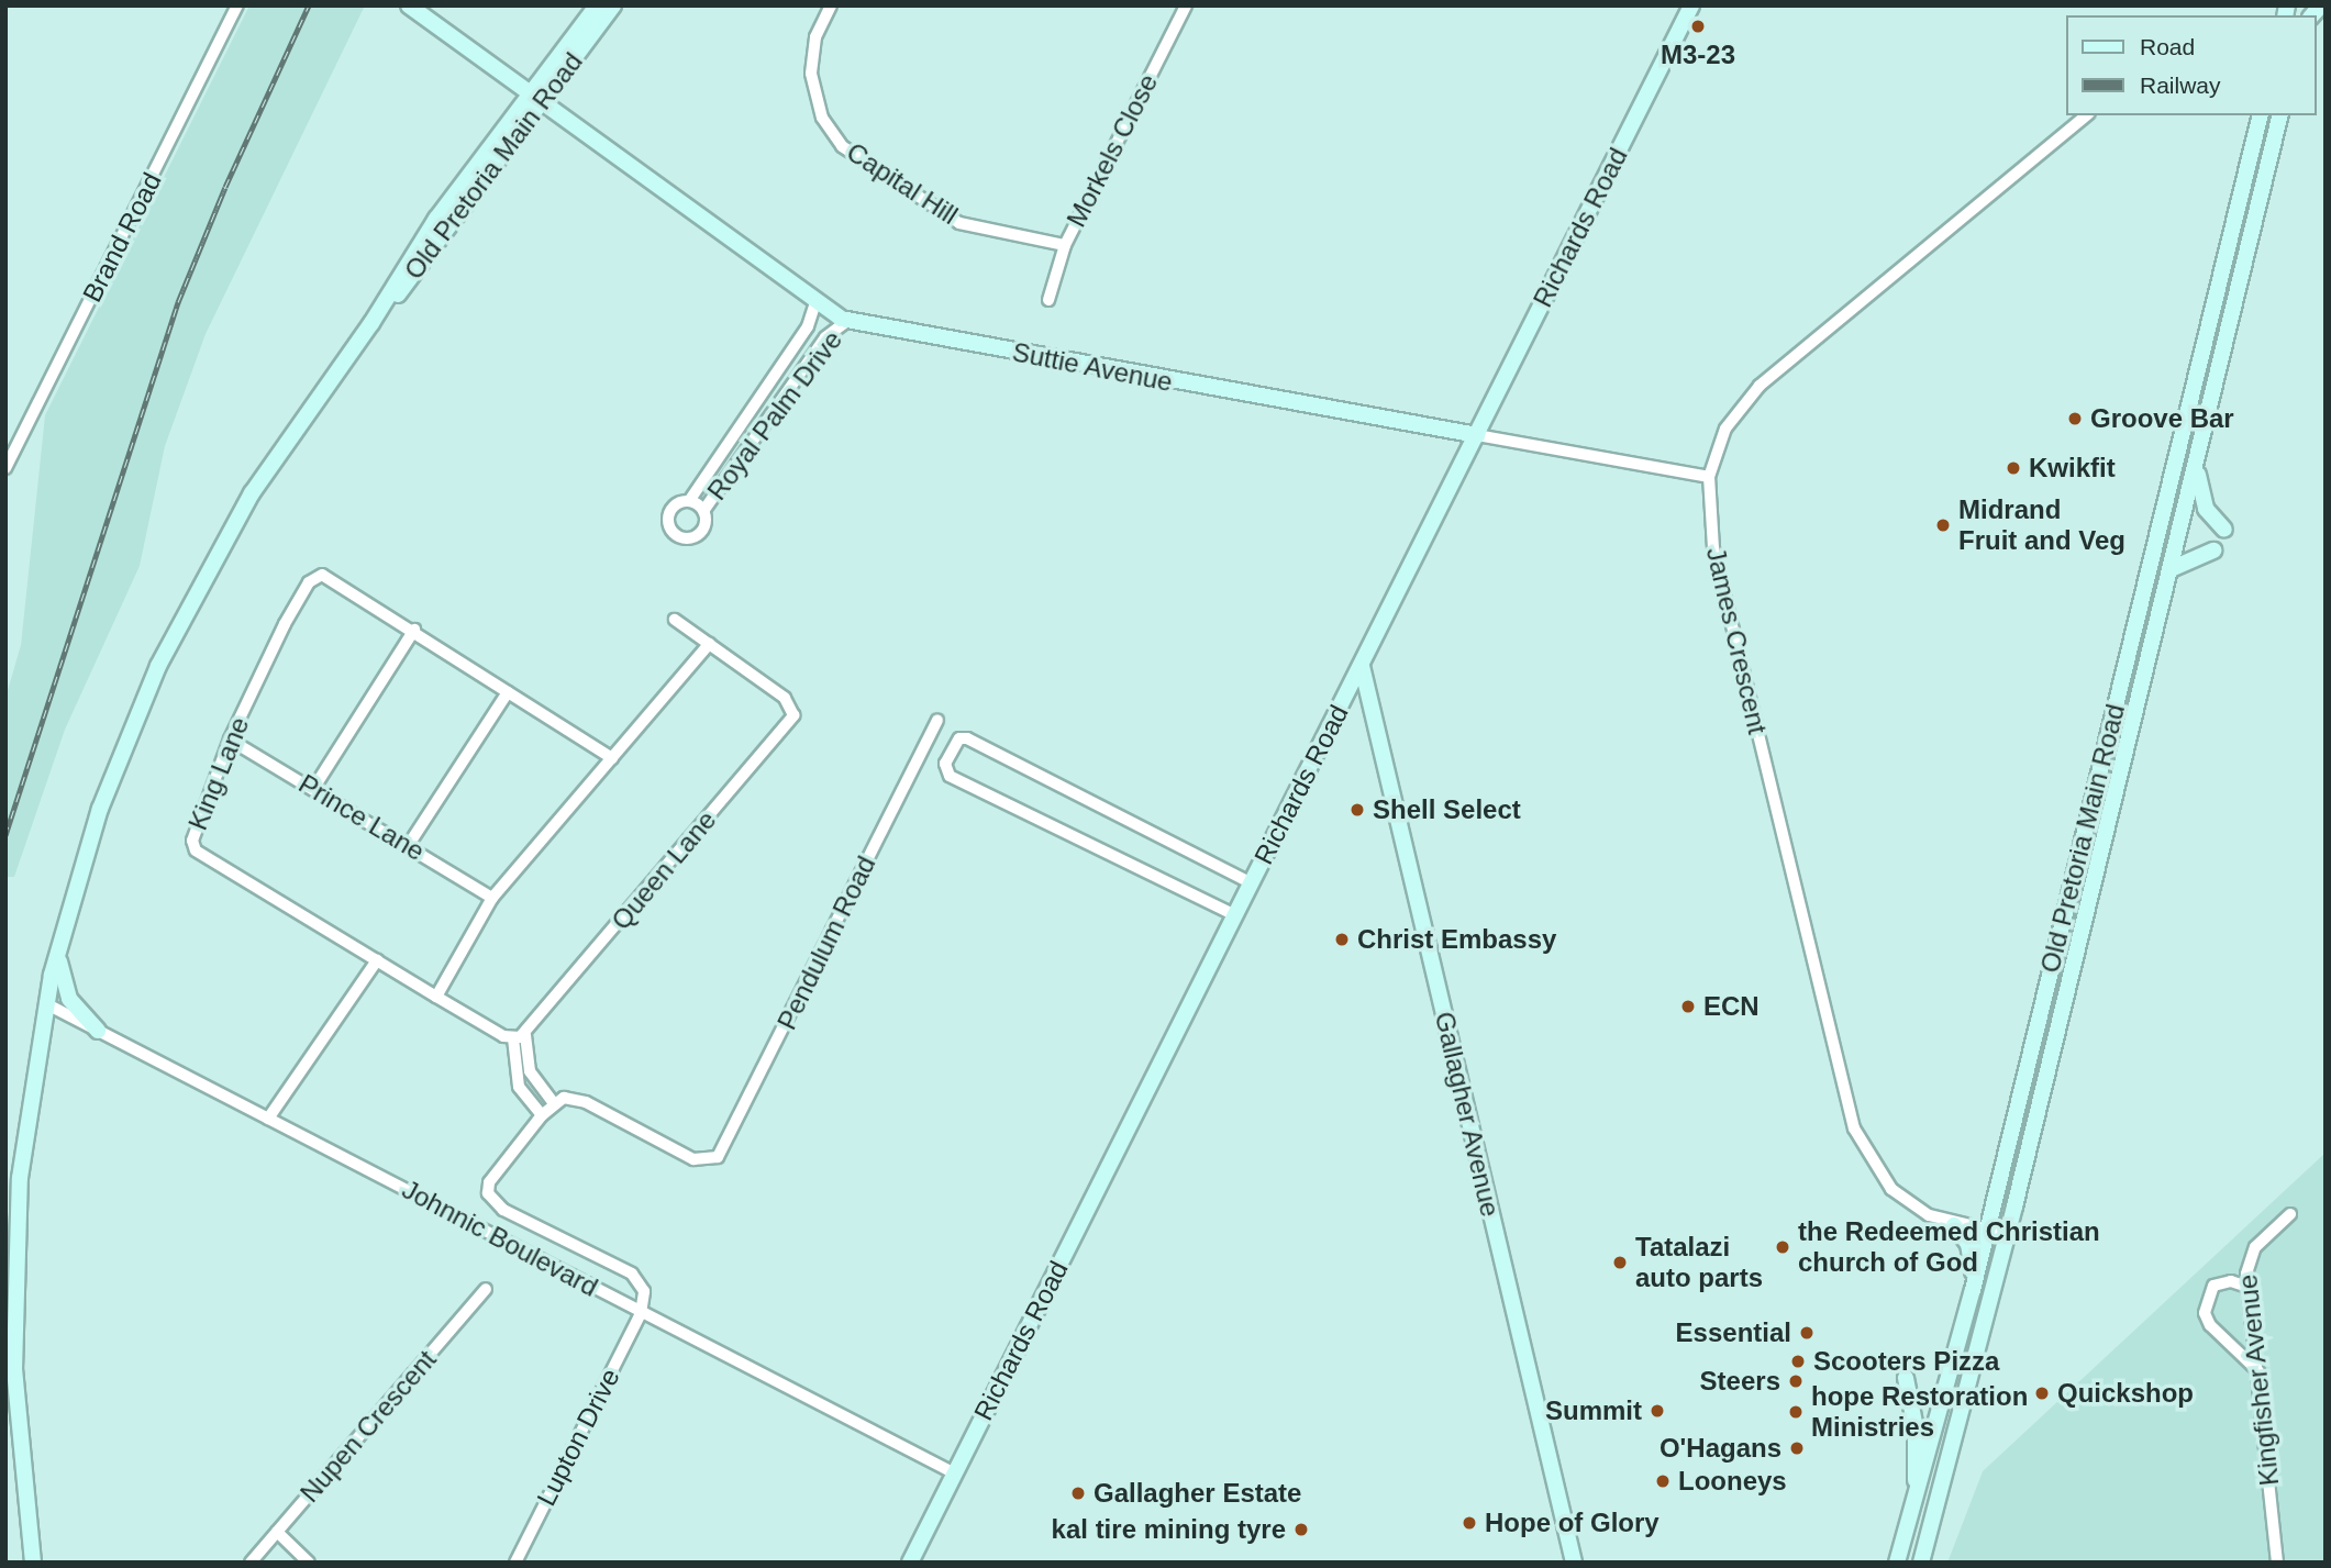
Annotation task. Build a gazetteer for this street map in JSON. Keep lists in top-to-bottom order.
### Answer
{
  "streets": {
    "main road": [
      "Old Pretoria Main Road",
      "Richards Road",
      "Suttie Avenue",
      "Gallagher Avenue"
    ],
    "street": [
      "Morkels Close",
      "Capital Hill",
      "Brand Road",
      "Royal Palm Drive",
      "James Crescent",
      "King Lane",
      "Prince Lane",
      "Queen Lane",
      "Pendulum Road",
      "Johnnic Boulevard",
      "Kingfisher Avenue",
      "Nupen Crescent",
      "Lupton Drive"
    ]
  },
  "crossings": [
    ["Morkels Close", "Capital Hill"],
    ["Old Pretoria Main Road", "Suttie Avenue"],
    ["Old Pretoria Main Road", "James Crescent"],
    ["Old Pretoria Main Road", "Johnnic Boulevard"],
    ["Richards Road", "Suttie Avenue"],
    ["Richards Road", "Gallagher Avenue"],
    ["Richards Road", "Johnnic Boulevard"],
    ["Suttie Avenue", "Royal Palm Drive"],
    ["Suttie Avenue", "James Crescent"],
    ["King Lane", "Prince Lane"],
    ["Johnnic Boulevard", "Lupton Drive"]
  ],
  "places": [
    "M3-23",
    "Groove Bar",
    "Kwikfit",
    "Midrand Fruit and Veg",
    "Shell Select",
    "Christ Embassy",
    "ECN",
    "the Redeemed Christian church of God",
    "Tatalazi auto parts",
    "Essential",
    "Scooters Pizza",
    "Steers",
    "Quickshop",
    "Summit",
    "hope Restoration Ministries",
    "O'Hagans",
    "Looneys",
    "Gallagher Estate",
    "Hope of Glory",
    "kal tire mining tyre"
  ],
  "legend": ["Road", "Railway"]
}
